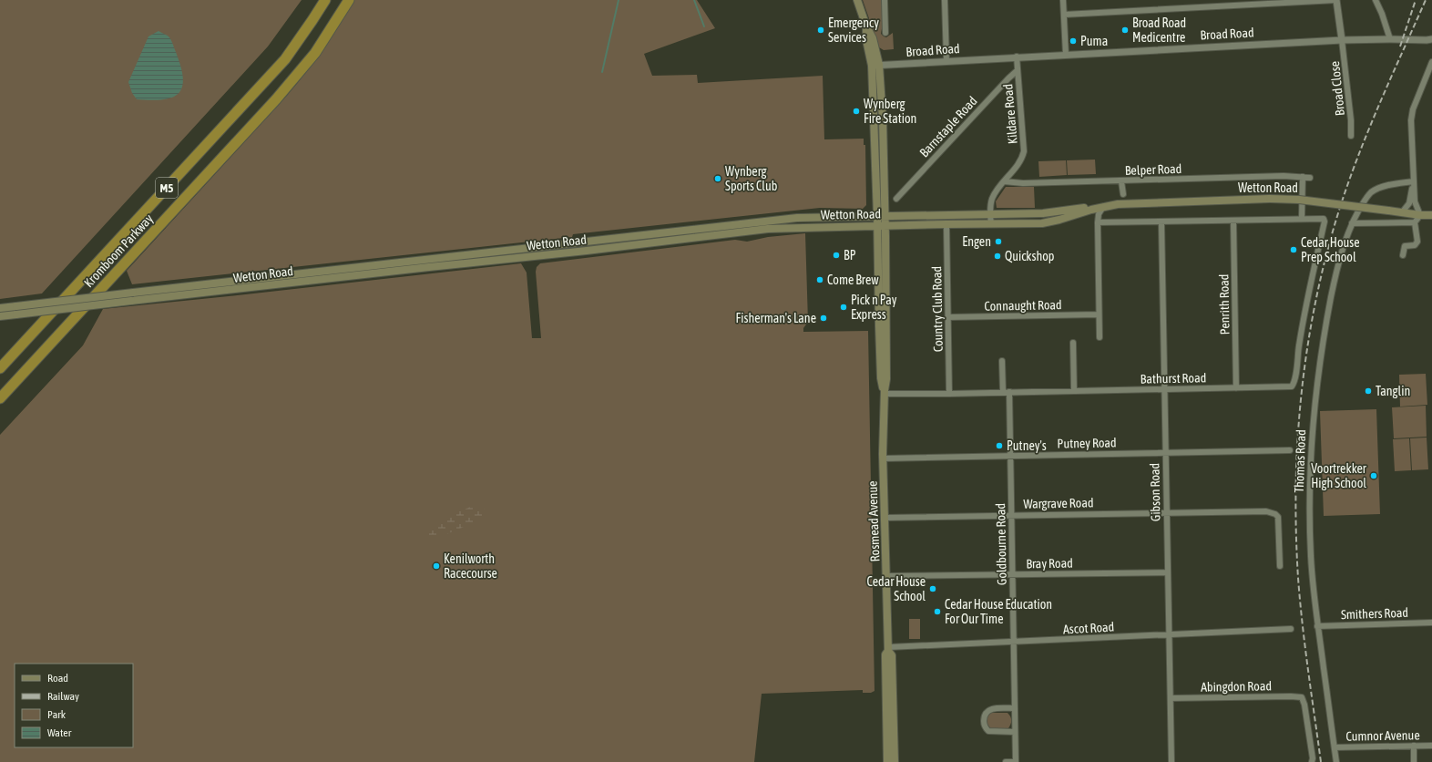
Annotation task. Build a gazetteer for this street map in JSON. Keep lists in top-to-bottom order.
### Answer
{
  "streets": {
    "highway": ["M5", "Kromboom Parkway"],
    "main road": ["Wetton Road", "Rosmead Avenue"],
    "street": [
      "Broad Road",
      "Broad Close",
      "Kildare Road",
      "Barnstaple Road",
      "Belper Road",
      "Penrith Road",
      "Connaught Road",
      "Country Club Road",
      "Bathurst Road",
      "Putney Road",
      "Thomas Road",
      "Gibson Road",
      "Wargrave Road",
      "Goldbourne Road",
      "Bray Road",
      "Smithers Road",
      "Ascot Road",
      "Abingdon Road",
      "Cumnor Avenue"
    ]
  },
  "crossings": [
    ["Broad Road", "Broad Close"],
    ["Broad Road", "Kildare Road"],
    ["Broad Road", "Rosmead Avenue"],
    ["Kildare Road", "Barnstaple Road"],
    ["Kildare Road", "Belper Road"],
    ["Kildare Road", "Wetton Road"],
    ["Wetton Road", "Country Club Road"],
    ["Wetton Road", "Rosmead Avenue"],
    ["Penrith Road", "Bathurst Road"],
    ["Connaught Road", "Country Club Road"],
    ["Country Club Road", "Bathurst Road"],
    ["Bathurst Road", "Gibson Road"],
    ["Bathurst Road", "Rosmead Avenue"],
    ["Bathurst Road", "Goldbourne Road"],
    ["Putney Road", "Gibson Road"],
    ["Putney Road", "Rosmead Avenue"],
    ["Putney Road", "Goldbourne Road"],
    ["Thomas Road", "Smithers Road"],
    ["Thomas Road", "Cumnor Avenue"],
    ["Gibson Road", "Wargrave Road"],
    ["Gibson Road", "Bray Road"],
    ["Gibson Road", "Ascot Road"],
    ["Gibson Road", "Abingdon Road"],
    ["Wargrave Road", "Rosmead Avenue"],
    ["Wargrave Road", "Goldbourne Road"],
    ["Rosmead Avenue", "Bray Road"],
    ["Rosmead Avenue", "Ascot Road"],
    ["Goldbourne Road", "Bray Road"],
    ["Goldbourne Road", "Ascot Road"]
  ],
  "places": [
    "Emergency Services",
    "Broad Road Medicentre",
    "Puma",
    "Wynberg Fire Station",
    "Wynberg Sports Club",
    "Engen",
    "Cedar House Prep School",
    "BP",
    "Quickshop",
    "Come Brew",
    "Pick n Pay Express",
    "Fisherman's Lane",
    "Tanglin",
    "Putney's",
    "Voortrekker High School",
    "Kenilworth Racecourse",
    "Cedar House School",
    "Cedar House Education For Our Time"
  ],
  "legend": [
    "Road",
    "Railway",
    "Park",
    "Water"
  ]
}
